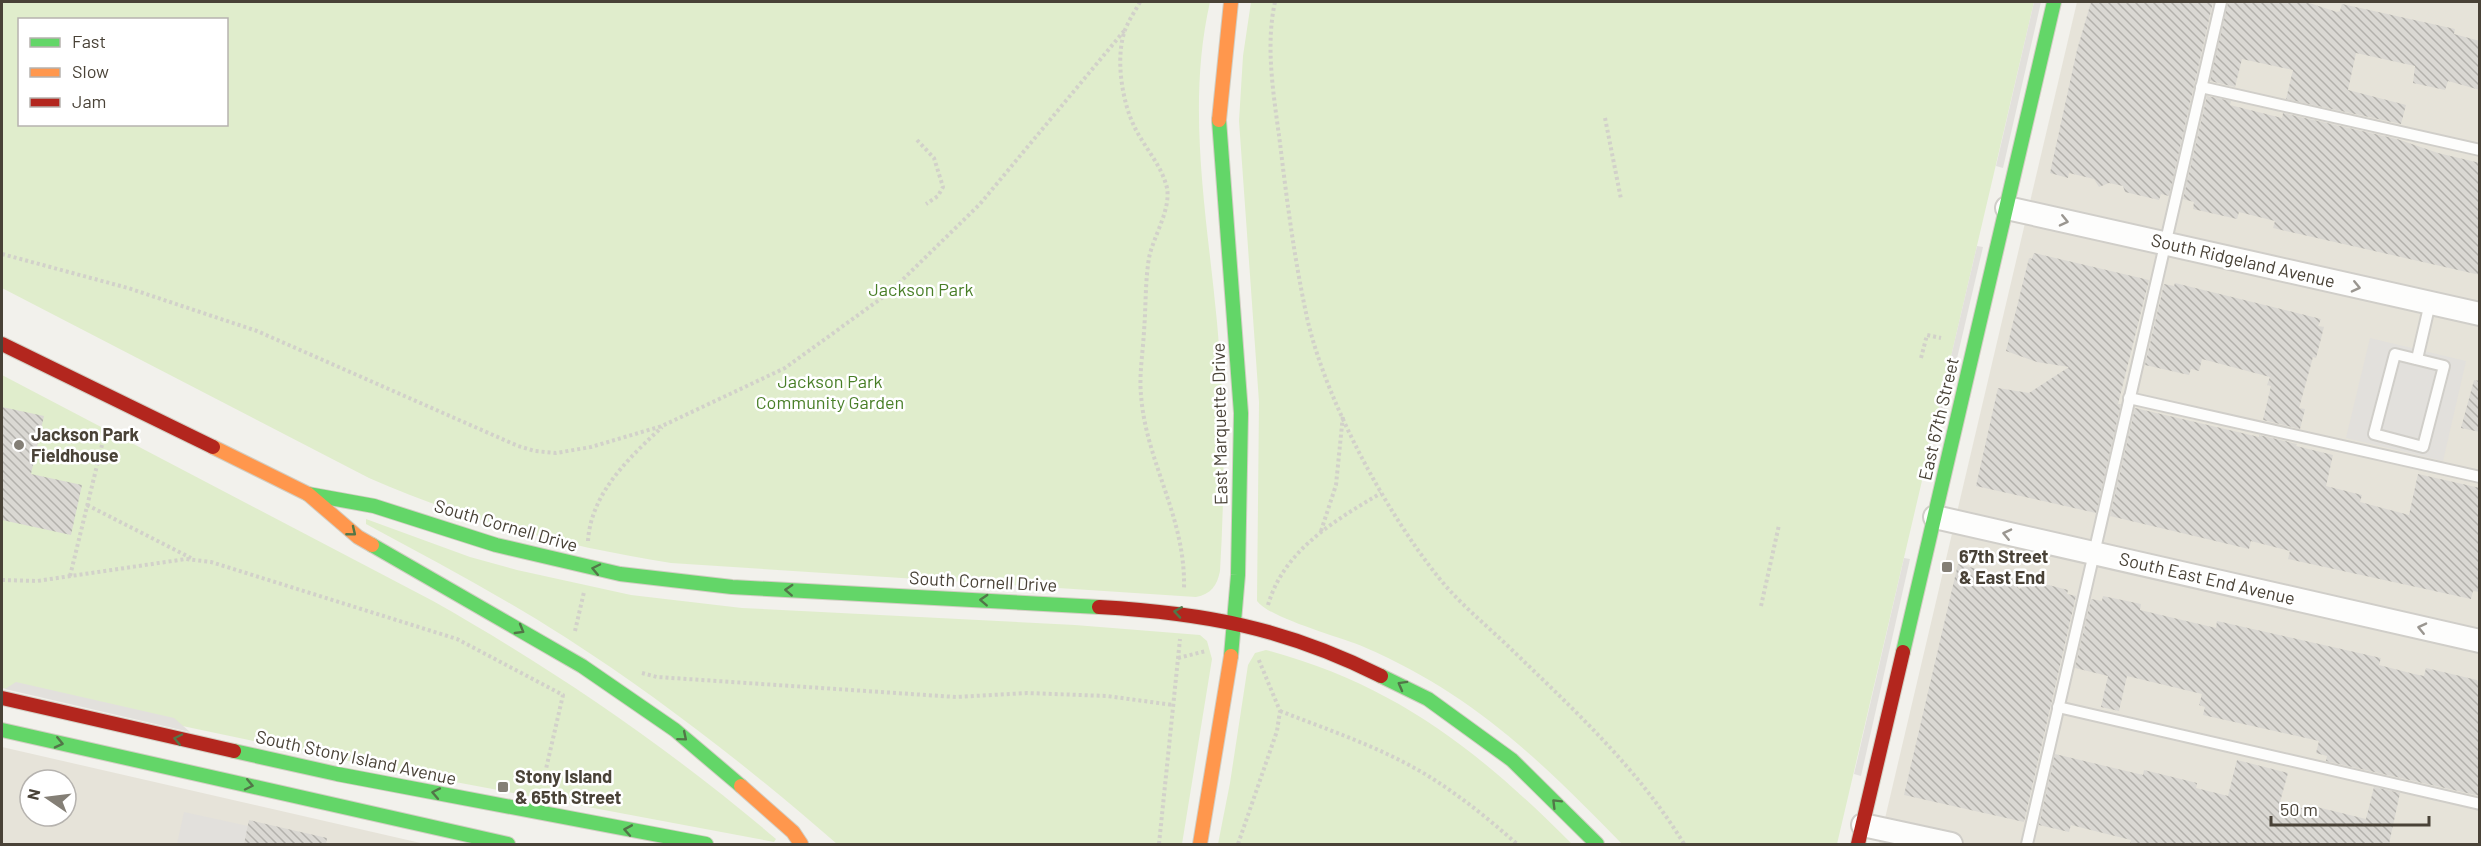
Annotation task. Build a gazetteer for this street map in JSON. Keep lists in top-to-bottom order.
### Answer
{
  "streets": {
    "main road": [
      "East 67th Street",
      "East Marquette Drive",
      "South Cornell Drive",
      "South Stony Island Avenue"
    ],
    "street": ["South Ridgeland Avenue", "South East End Avenue"]
  },
  "crossings": [
    ["South Ridgeland Avenue", "East 67th Street"],
    ["East 67th Street", "South East End Avenue"],
    ["East Marquette Drive", "South Cornell Drive"]
  ],
  "one_way": ["South Ridgeland Avenue", "South East End Avenue"],
  "parks": ["Jackson Park", "Jackson Park Community Garden"],
  "places": {
    "other": ["Jackson Park Fieldhouse"],
    "transit": ["67th Street & East End", "Stony Island & 65th Street"]
  },
  "legend": ["Fast", "Slow", "Jam"],
  "scale_bar": "50 m",
  "north": "left"
}
